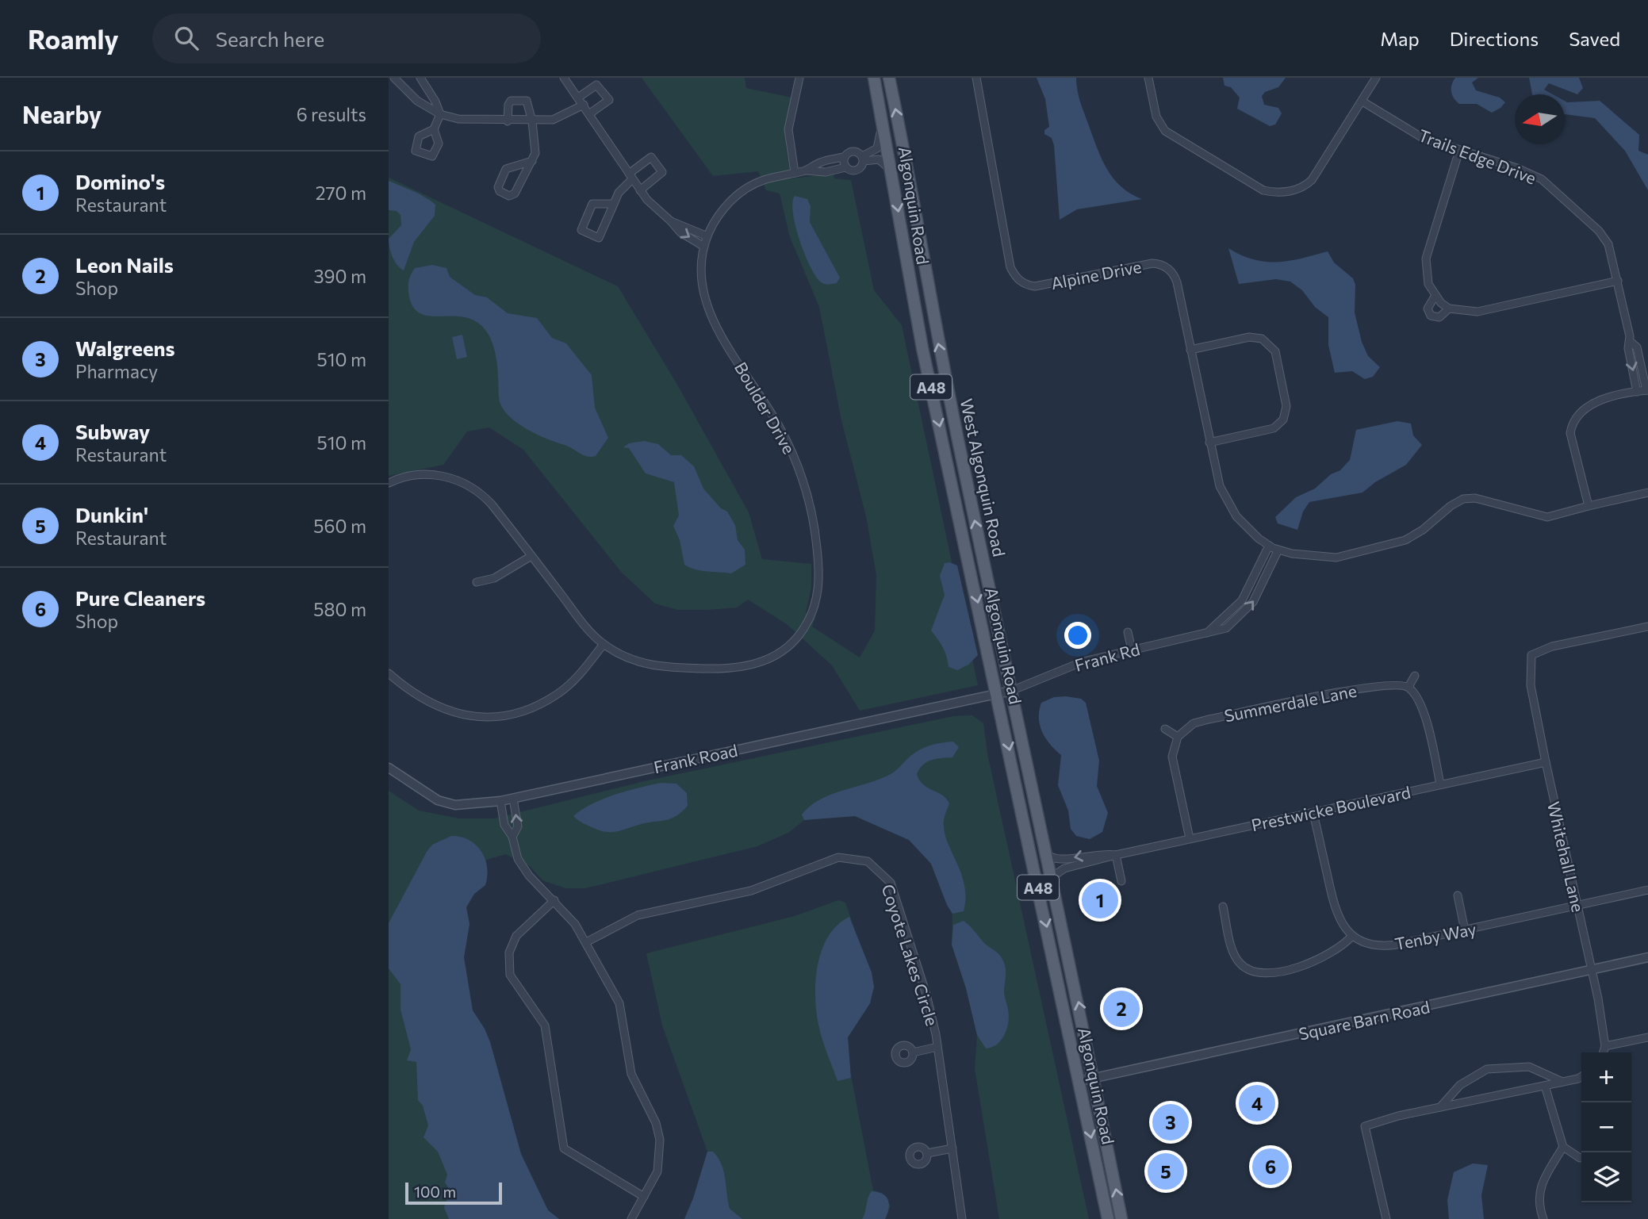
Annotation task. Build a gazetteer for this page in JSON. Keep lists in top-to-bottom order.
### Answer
{
  "streets": {
    "main road": ["Algonquin Road", "A48", "West Algonquin Road"],
    "street": [
      "Trails Edge Drive",
      "Alpine Drive",
      "Boulder Drive",
      "Frank Rd",
      "Summerdale Lane",
      "Frank Road",
      "Prestwicke Boulevard",
      "Whitehall Lane",
      "Tenby Way",
      "Coyote Lakes Circle",
      "Square Barn Road"
    ]
  },
  "crossings": [
    ["Algonquin Road", "Boulder Drive"],
    ["Algonquin Road", "West Algonquin Road"],
    ["Algonquin Road", "Frank Road"],
    ["Algonquin Road", "Square Barn Road"],
    ["Alpine Drive", "Frank Rd"],
    ["West Algonquin Road", "Frank Rd"],
    ["West Algonquin Road", "Frank Road"],
    ["West Algonquin Road", "Prestwicke Boulevard"],
    ["West Algonquin Road", "Square Barn Road"],
    ["Frank Rd", "Frank Road"],
    ["Prestwicke Boulevard", "Whitehall Lane"],
    ["Whitehall Lane", "Tenby Way"],
    ["Whitehall Lane", "Square Barn Road"]
  ],
  "one_way": ["West Algonquin Road"],
  "scale_bar": "100 m",
  "north": "left",
  "page": {
    "header": "Roamly",
    "search": "Search here",
    "nav": ["Map", "Directions", "Saved"],
    "heading": ["Nearby", "6 results"],
    "list": [
      {
        "mark": "1",
        "name": "Domino's",
        "note": "Restaurant",
        "value": "270 m"
      },
      {
        "mark": "2",
        "name": "Leon Nails",
        "note": "Shop",
        "value": "390 m"
      },
      {
        "mark": "3",
        "name": "Walgreens",
        "note": "Pharmacy",
        "value": "510 m"
      },
      {
        "mark": "4",
        "name": "Subway",
        "note": "Restaurant",
        "value": "510 m"
      },
      {
        "mark": "5",
        "name": "Dunkin'",
        "note": "Restaurant",
        "value": "560 m"
      },
      {
        "mark": "6",
        "name": "Pure Cleaners",
        "note": "Shop",
        "value": "580 m"
      }
    ],
    "pins": [
      "1",
      "2",
      "4",
      "3",
      "6",
      "5"
    ],
    "map_buttons": ["+", "−"],
    "scale": "100 m"
  }
}
